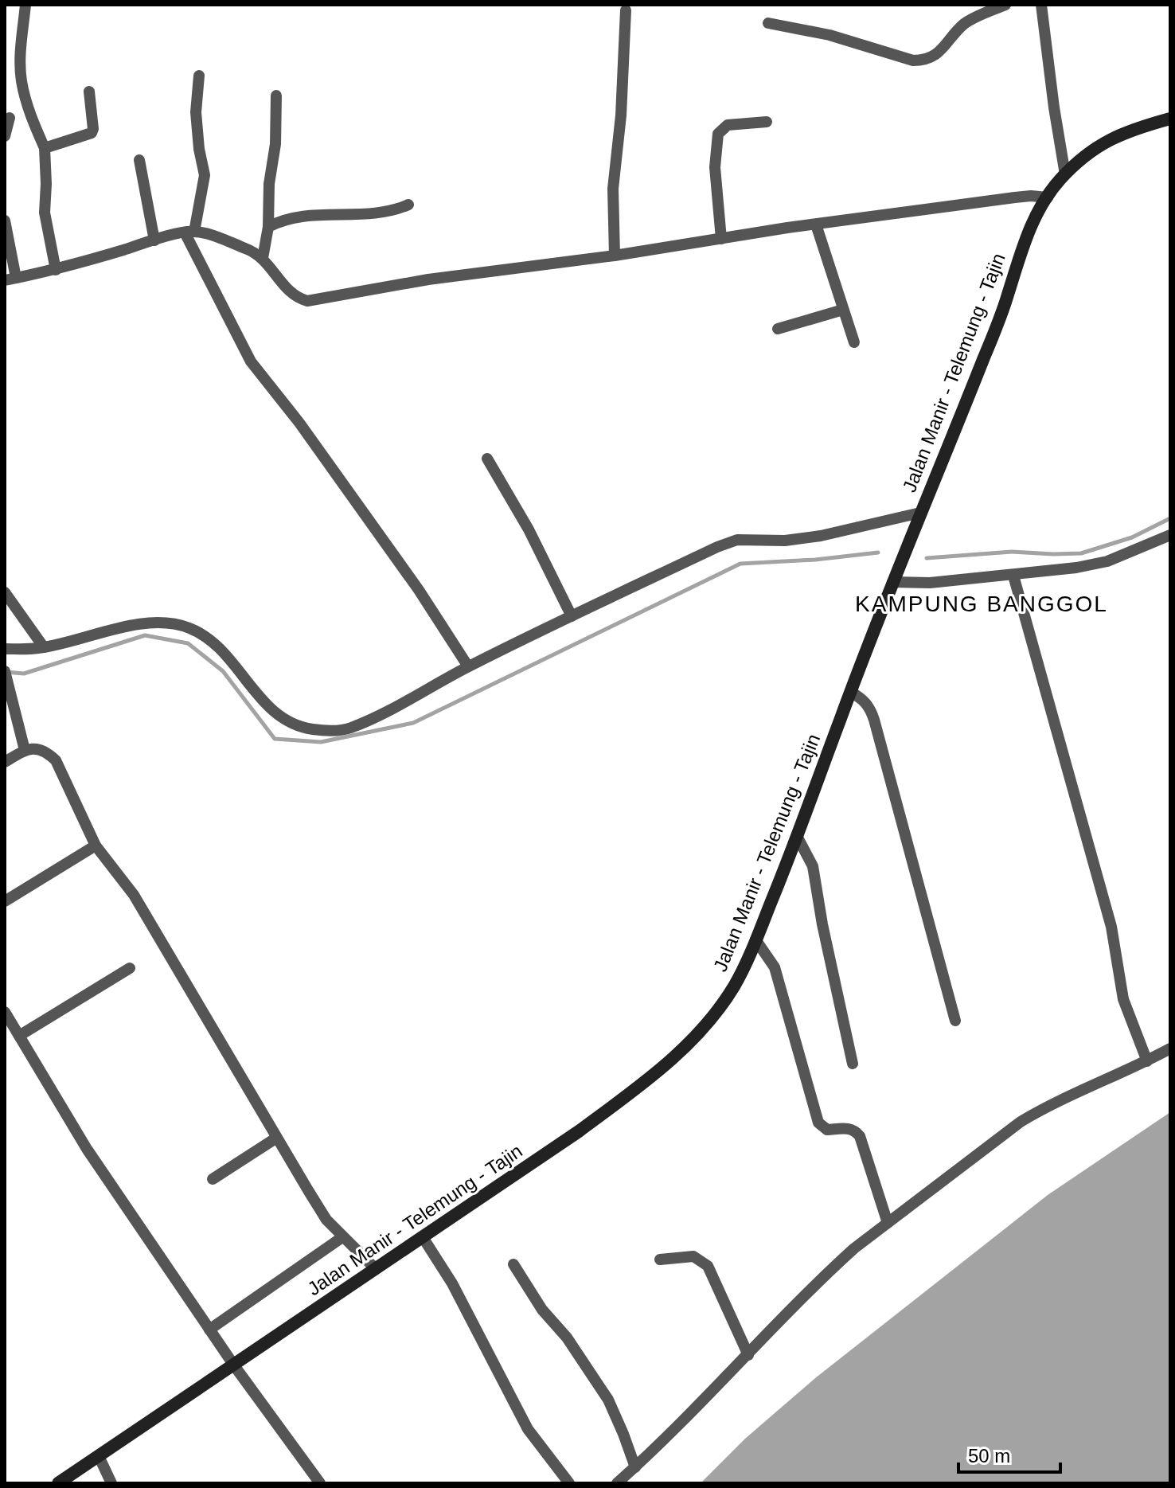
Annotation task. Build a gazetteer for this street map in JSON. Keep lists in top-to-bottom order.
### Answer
{
  "streets": {
    "main road": ["Jalan Manir - Telemung - Tajin"]
  },
  "districts": ["KAMPUNG BANGGOL"],
  "scale_bar": "50 m"
}
